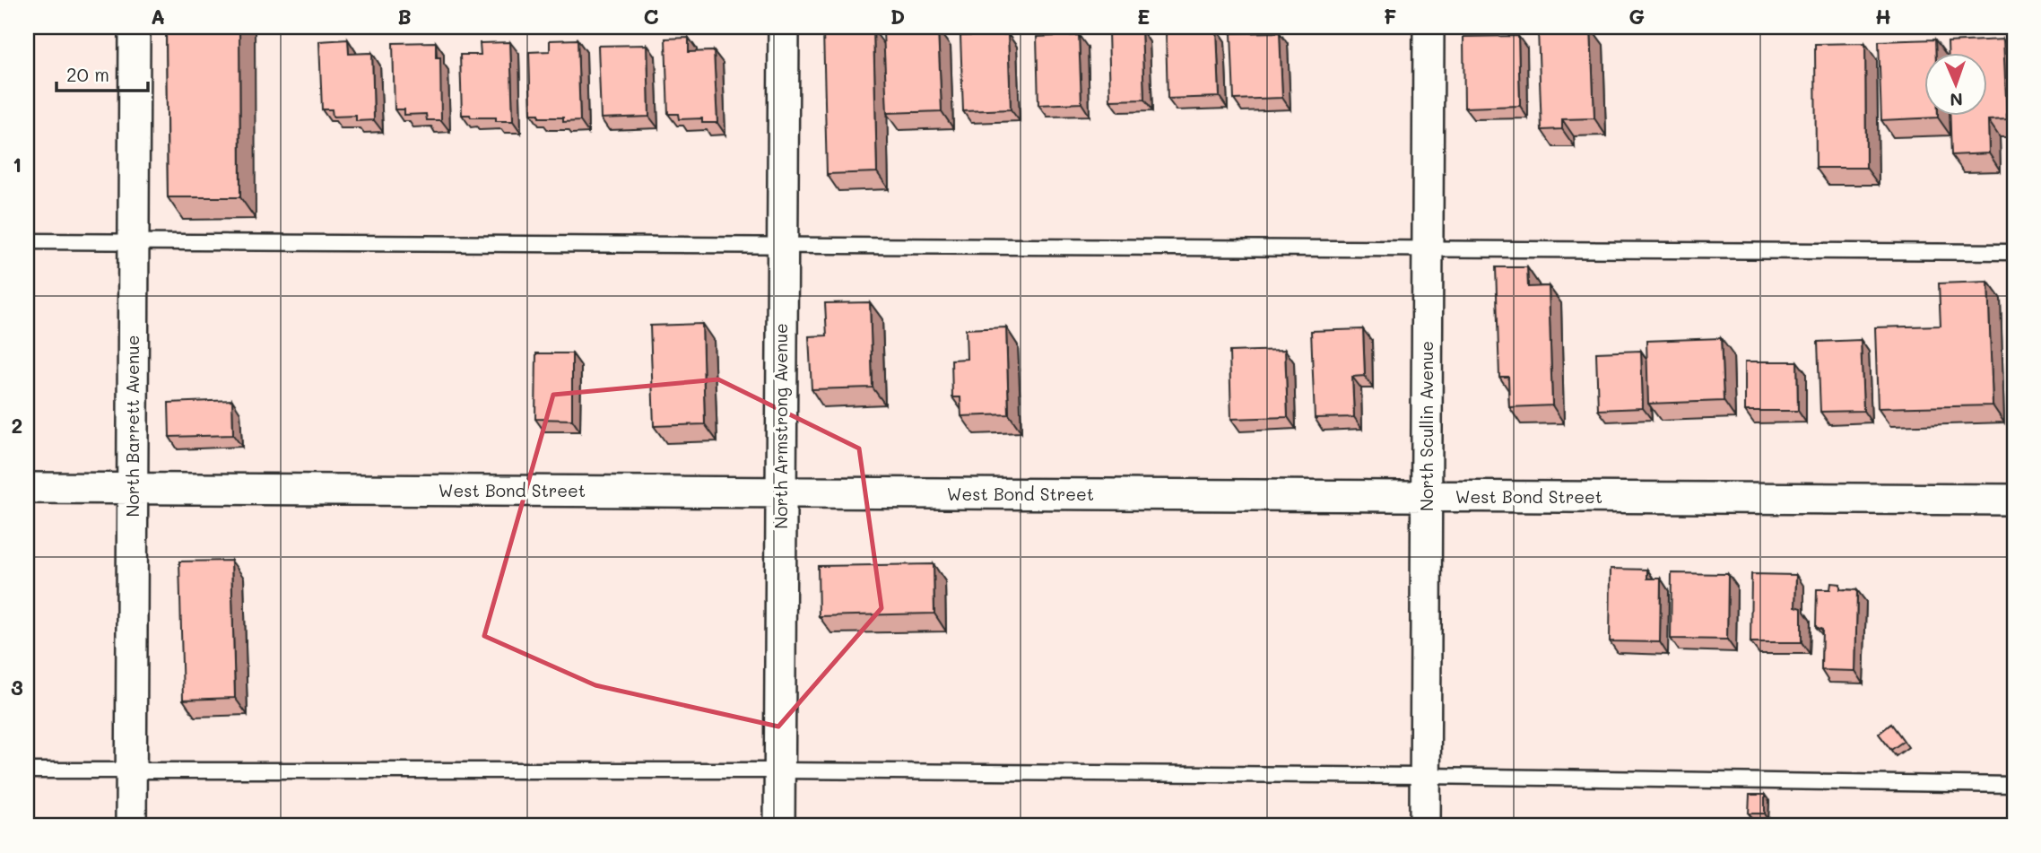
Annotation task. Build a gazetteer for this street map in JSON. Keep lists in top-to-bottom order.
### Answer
{
  "streets": {
    "street": [
      "North Barrett Avenue",
      "North Armstrong Avenue",
      "North Scullin Avenue",
      "West Bond Street"
    ]
  },
  "crossings": [
    ["North Barrett Avenue", "West Bond Street"],
    ["North Armstrong Avenue", "West Bond Street"],
    ["North Scullin Avenue", "West Bond Street"]
  ],
  "scale_bar": "20 m",
  "north": "bottom",
  "grid": {
    "columns": [
      "A",
      "B",
      "C",
      "D",
      "E",
      "F",
      "G",
      "H"
    ],
    "rows": ["1", "2", "3"]
  }
}
